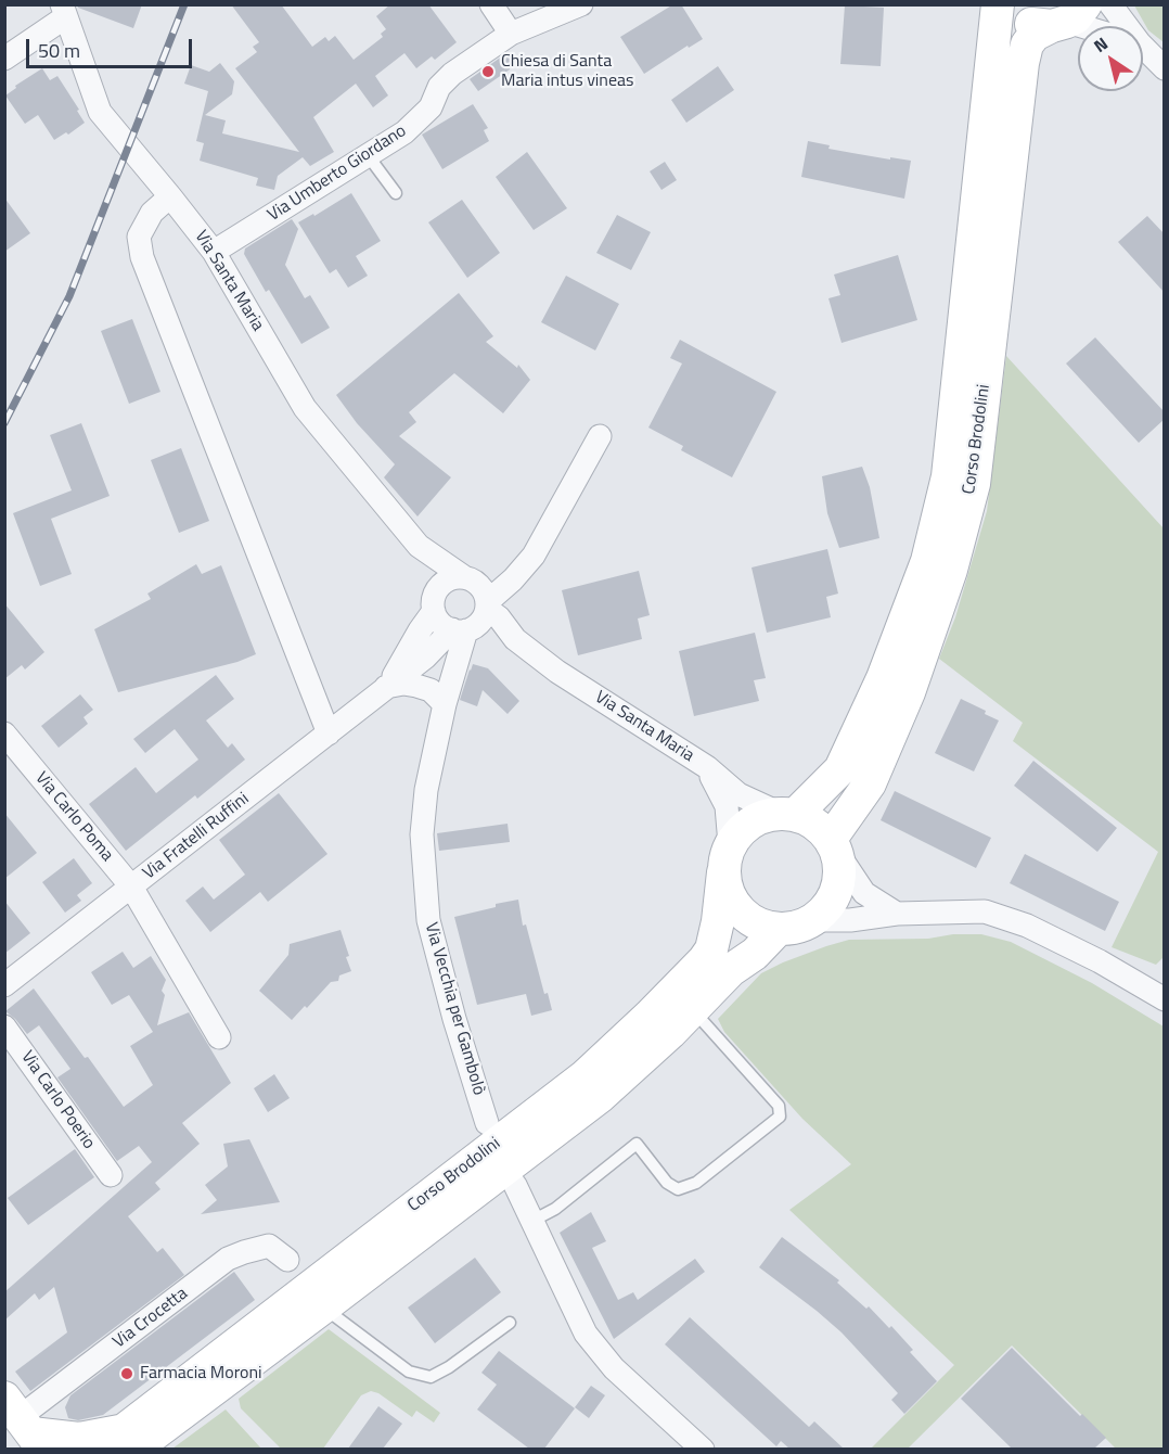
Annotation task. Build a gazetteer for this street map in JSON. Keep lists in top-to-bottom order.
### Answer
{
  "streets": {
    "main road": ["Corso Brodolini"],
    "street": [
      "Via Umberto Giordano",
      "Via Santa Maria",
      "Via Carlo Poma",
      "Via Fratelli Ruffini",
      "Via Vecchia per Gambolò",
      "Via Carlo Poerio",
      "Via Crocetta"
    ]
  },
  "crossings": [
    ["Via Umberto Giordano", "Via Santa Maria"],
    ["Via Santa Maria", "Corso Brodolini"],
    ["Via Santa Maria", "Via Fratelli Ruffini"],
    ["Via Santa Maria", "Via Vecchia per Gambolò"],
    ["Corso Brodolini", "Via Crocetta"],
    ["Via Carlo Poma", "Via Fratelli Ruffini"],
    ["Via Fratelli Ruffini", "Via Vecchia per Gambolò"]
  ],
  "places": ["Chiesa di Santa Maria intus vineas", "Farmacia Moroni"],
  "scale_bar": "50 m",
  "north": "top left"
}
